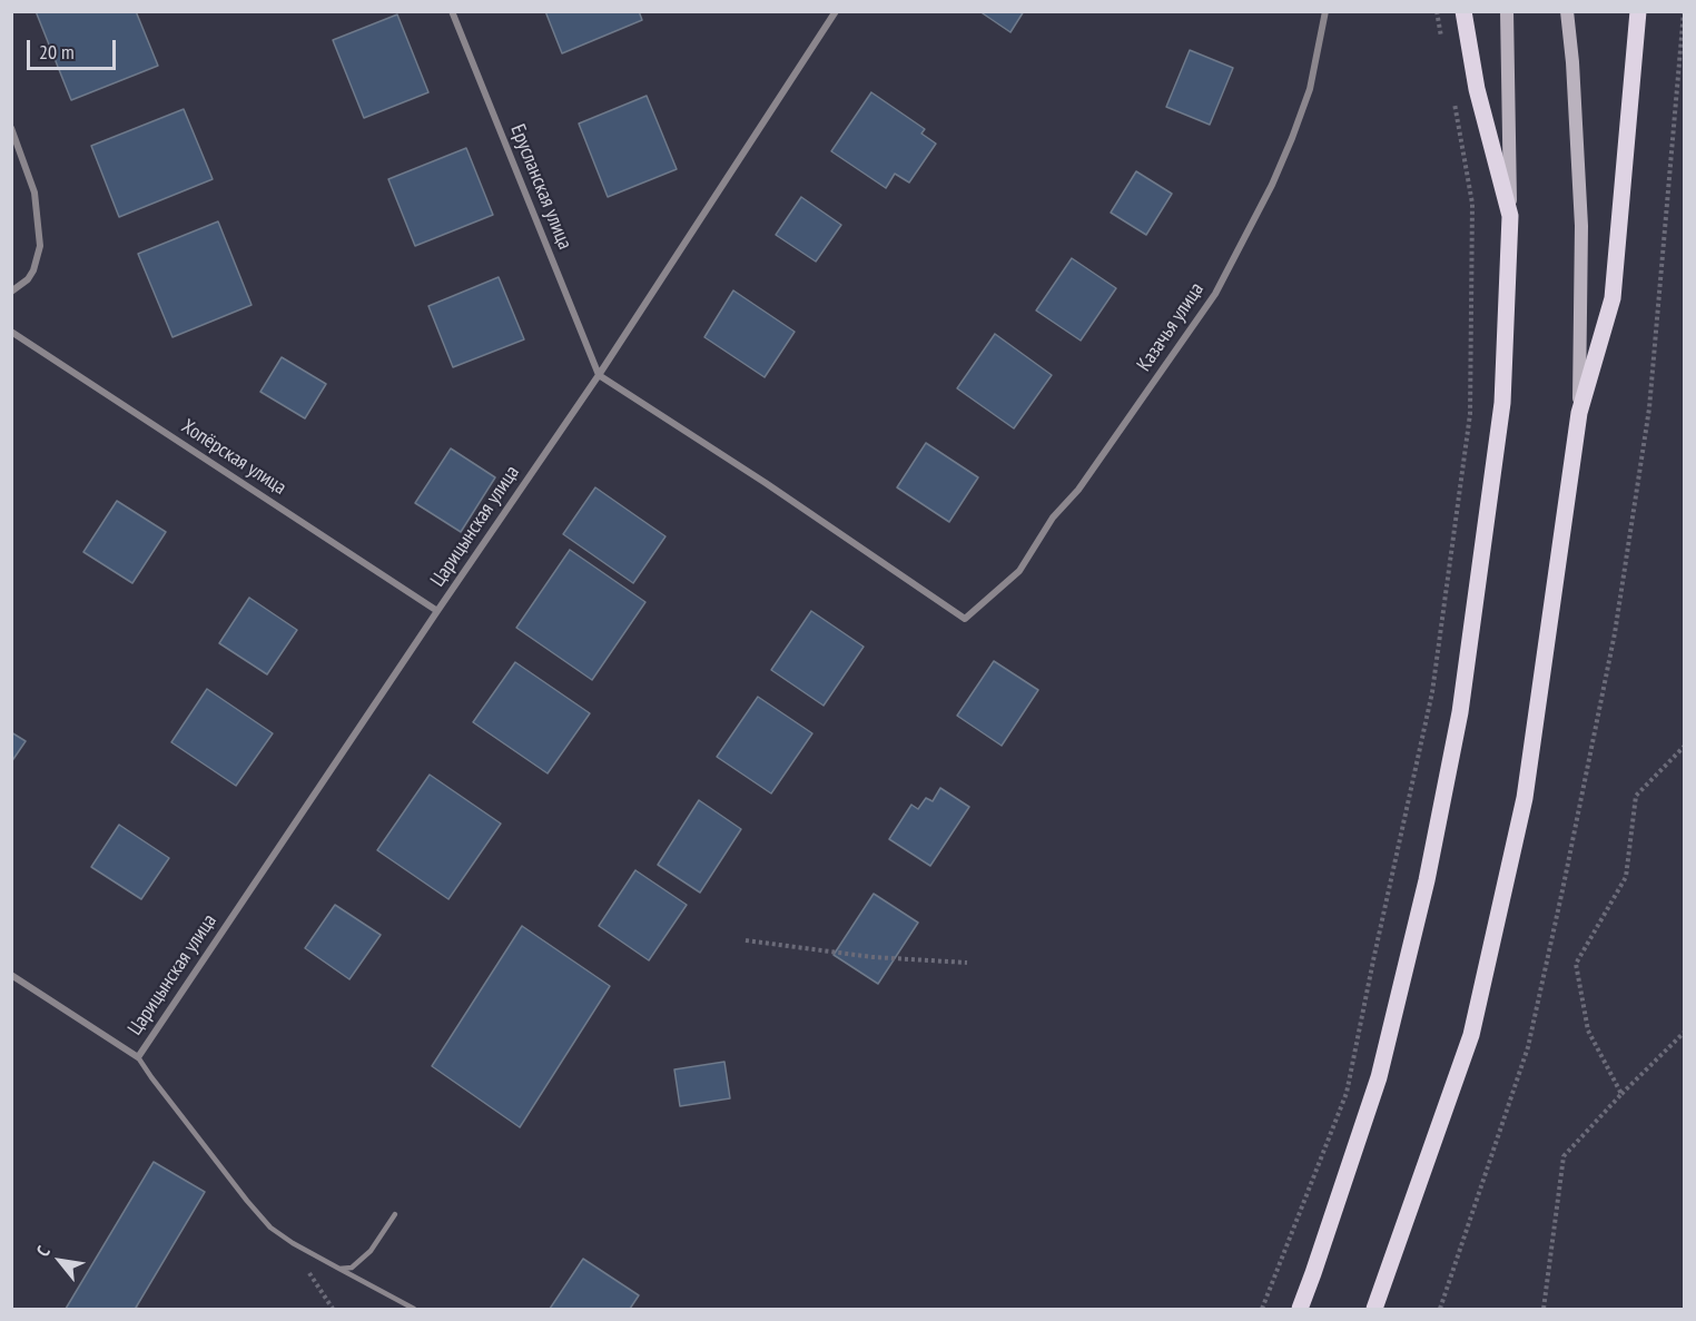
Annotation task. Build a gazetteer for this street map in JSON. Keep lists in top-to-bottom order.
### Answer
{
  "streets": {
    "street": [
      "Ерусланская улица",
      "Казачья улица",
      "Хопёрская улица",
      "Царицынская улица"
    ]
  },
  "crossings": [
    ["Ерусланская улица", "Казачья улица"],
    ["Ерусланская улица", "Царицынская улица"],
    ["Казачья улица", "Царицынская улица"],
    ["Хопёрская улица", "Царицынская улица"]
  ],
  "scale_bar": "20 m",
  "north": "top left"
}
